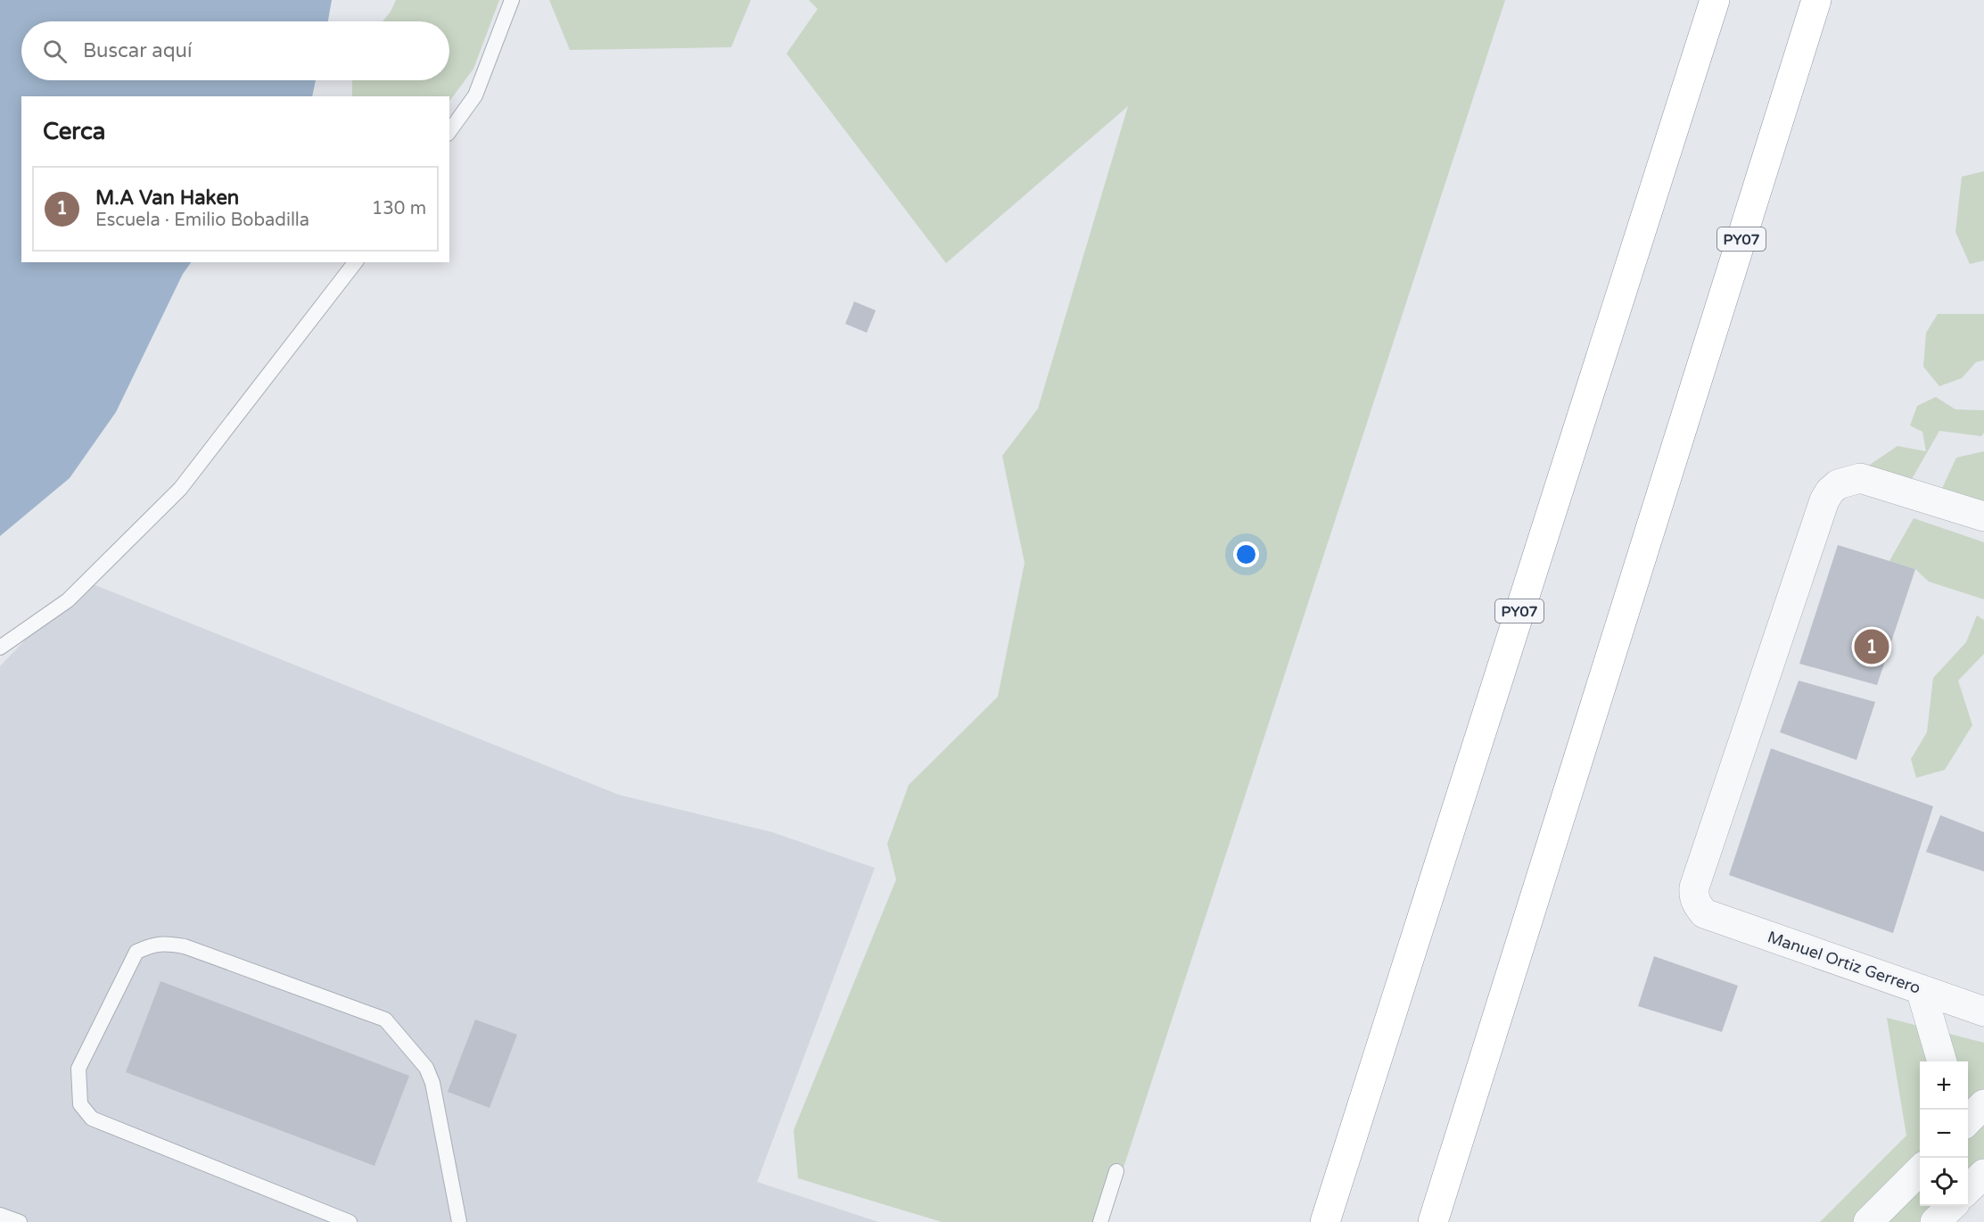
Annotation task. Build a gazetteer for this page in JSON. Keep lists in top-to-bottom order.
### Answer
{
  "streets": {
    "highway": ["PY07"],
    "street": ["Manuel Ortiz Gerrero"]
  },
  "page": {
    "search": "Buscar aquí",
    "heading": "Cerca",
    "list": [
      {
        "mark": "1",
        "name": "M.A Van Haken",
        "note": "Escuela · Emilio Bobadilla",
        "value": "130 m"
      }
    ],
    "pins": "1",
    "map_buttons": ["+", "−"]
  }
}
